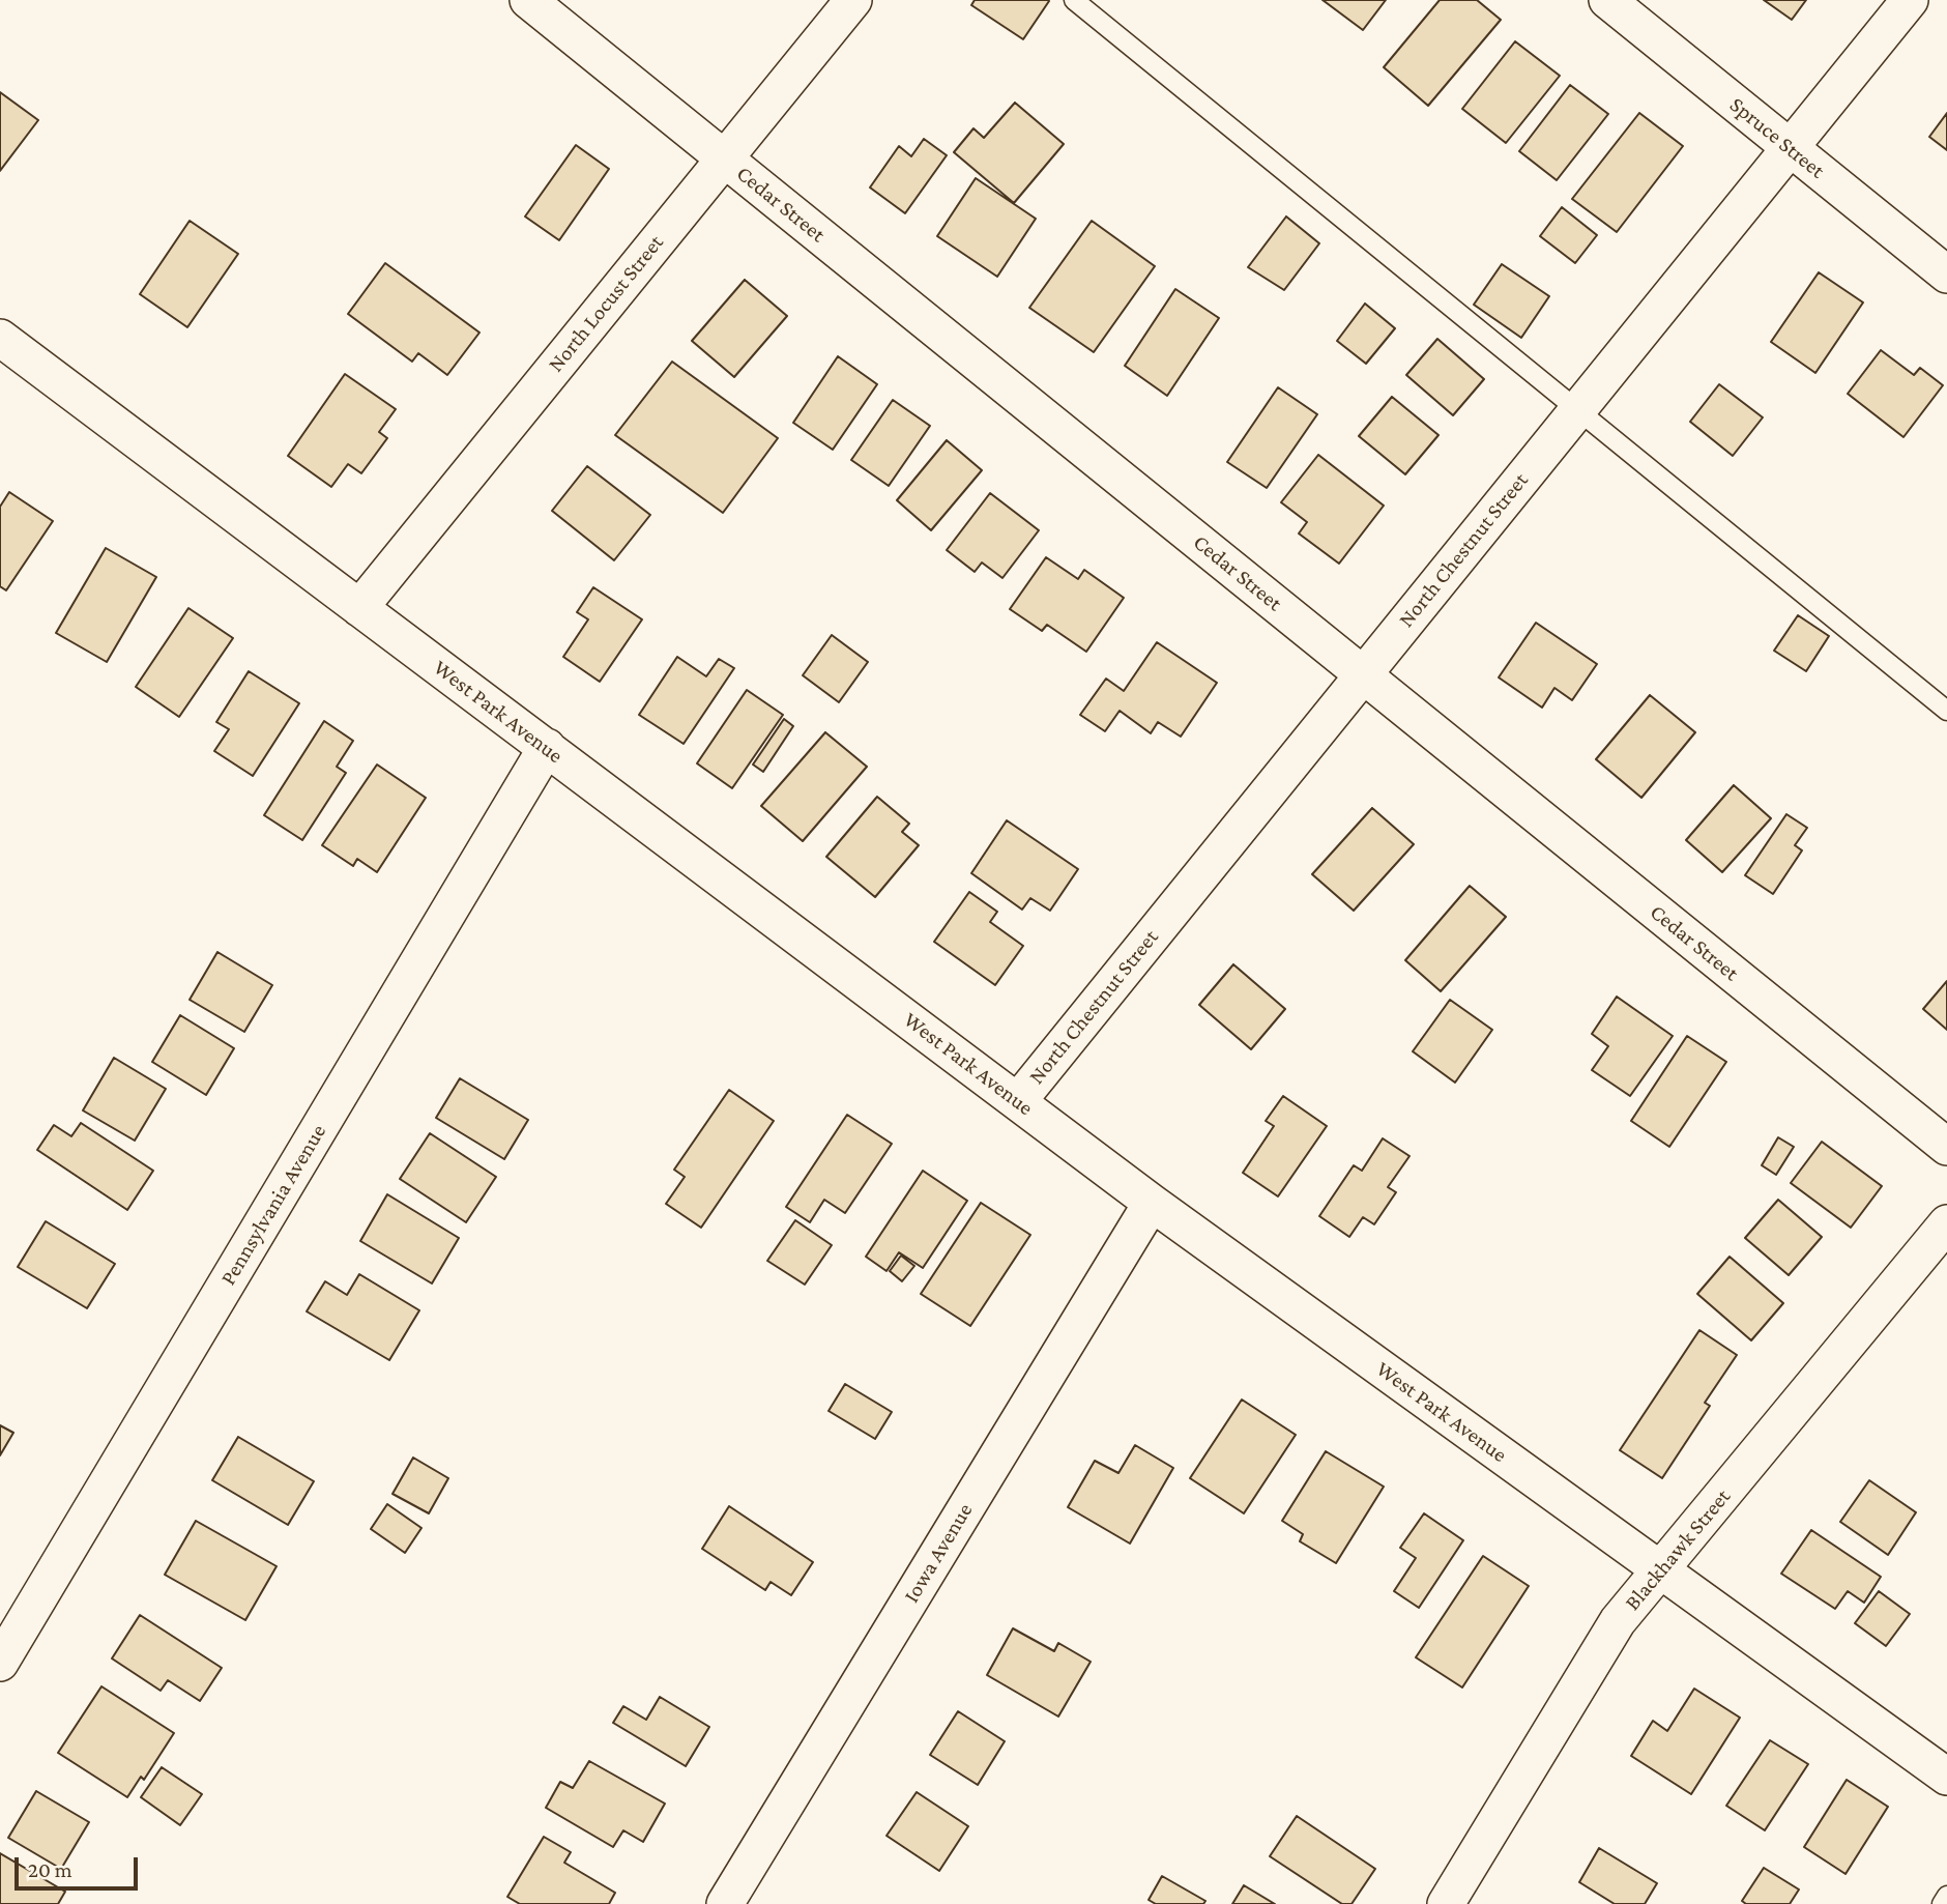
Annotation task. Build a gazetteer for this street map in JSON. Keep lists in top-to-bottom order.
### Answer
{
  "streets": {
    "street": [
      "Spruce Street",
      "Cedar Street",
      "North Locust Street",
      "North Chestnut Street",
      "West Park Avenue",
      "Pennsylvania Avenue",
      "Blackhawk Street",
      "Iowa Avenue"
    ]
  },
  "crossings": [
    ["Spruce Street", "North Chestnut Street"],
    ["Cedar Street", "North Locust Street"],
    ["Cedar Street", "North Chestnut Street"],
    ["North Locust Street", "West Park Avenue"],
    ["North Chestnut Street", "West Park Avenue"],
    ["West Park Avenue", "Pennsylvania Avenue"],
    ["West Park Avenue", "Blackhawk Street"],
    ["West Park Avenue", "Iowa Avenue"]
  ],
  "scale_bar": "20 m"
}
